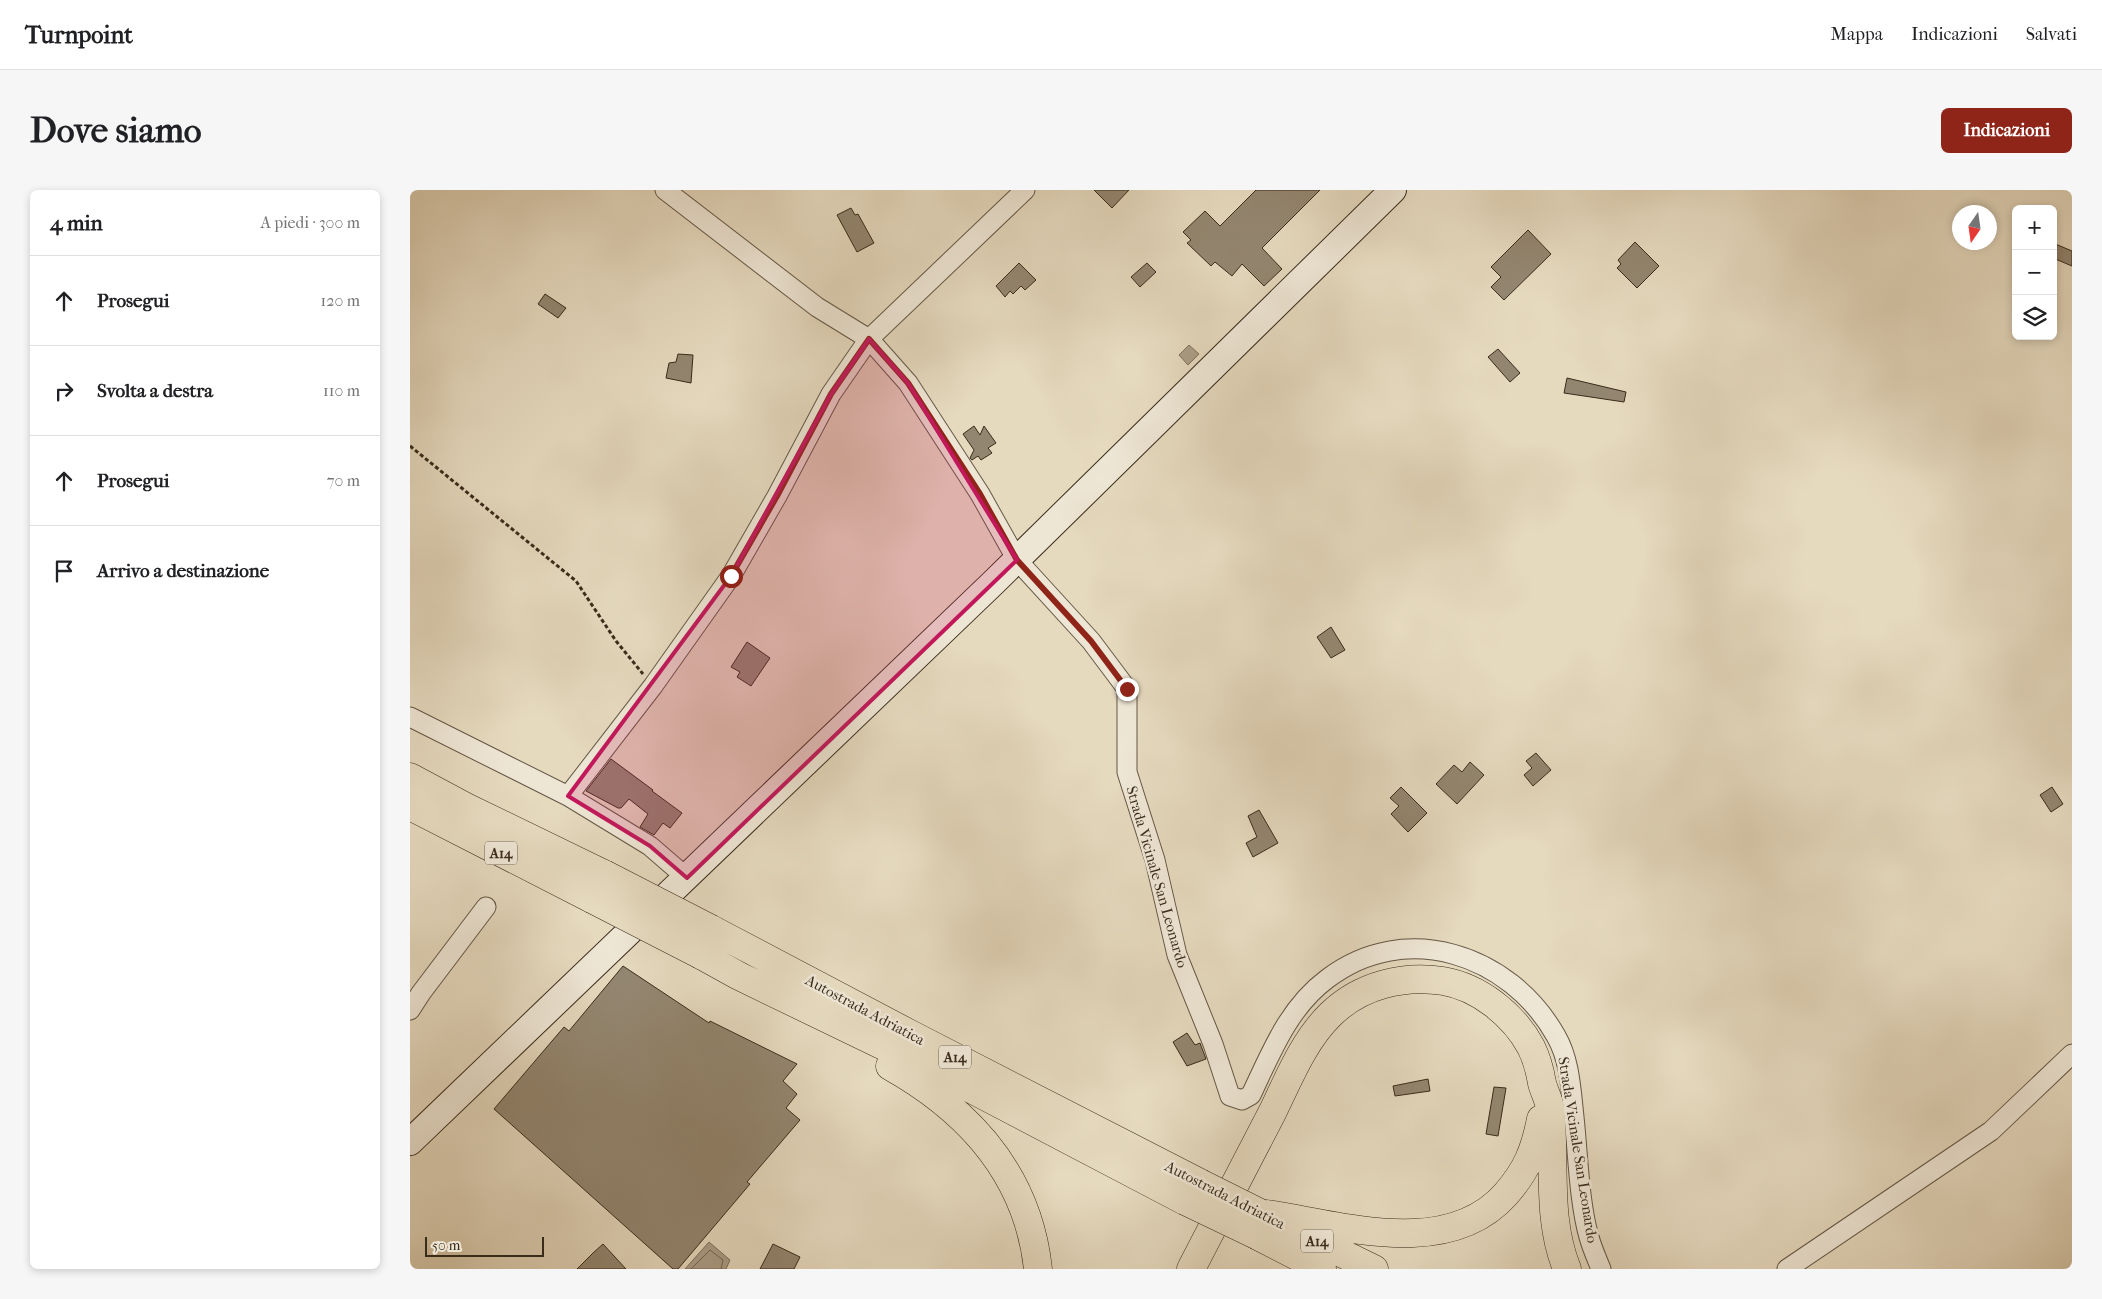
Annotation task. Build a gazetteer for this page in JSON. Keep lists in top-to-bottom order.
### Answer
{
  "streets": {
    "highway": ["A14", "Autostrada Adriatica"],
    "street": ["Strada Vicinale San Leonardo"]
  },
  "crossings": [
    ["A14", "Autostrada Adriatica"]
  ],
  "scale_bar": "50 m",
  "north": "bottom",
  "page": {
    "header": "Turnpoint",
    "nav": ["Mappa", "Indicazioni", "Salvati"],
    "buttons": "Indicazioni",
    "title": "Dove siamo",
    "heading": ["4 min", "A piedi · 300 m"],
    "map_buttons": ["+", "−"],
    "list": [
      ["Prosegui", "120 m"],
      ["Svolta a destra", "110 m"],
      ["Prosegui", "70 m"],
      "Arrivo a destinazione"
    ],
    "scale": "50 m"
  }
}
